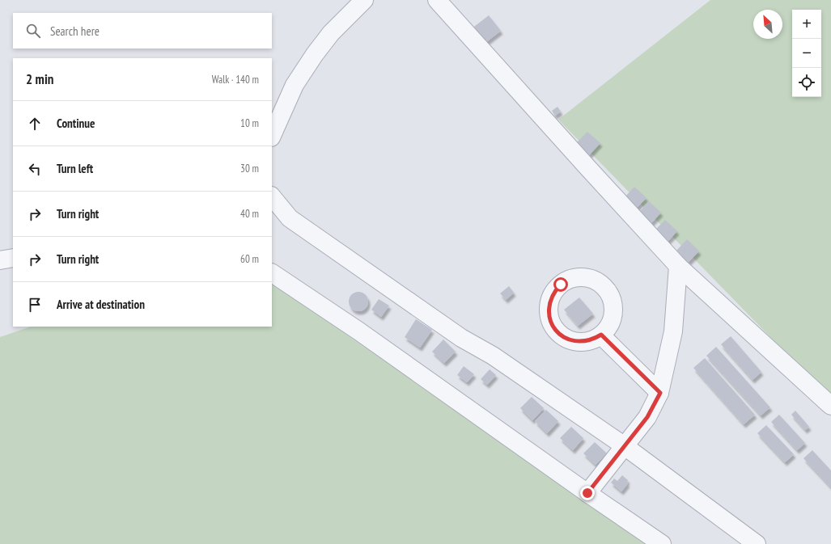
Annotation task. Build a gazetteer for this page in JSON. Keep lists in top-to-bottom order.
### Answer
{
  "north": "top left",
  "page": {
    "map_buttons": ["+", "−"],
    "search": "Search here",
    "heading": ["2 min", "Walk · 140 m"],
    "list": [
      ["Continue", "10 m"],
      ["Turn left", "30 m"],
      ["Turn right", "40 m"],
      ["Turn right", "60 m"],
      "Arrive at destination"
    ]
  }
}
